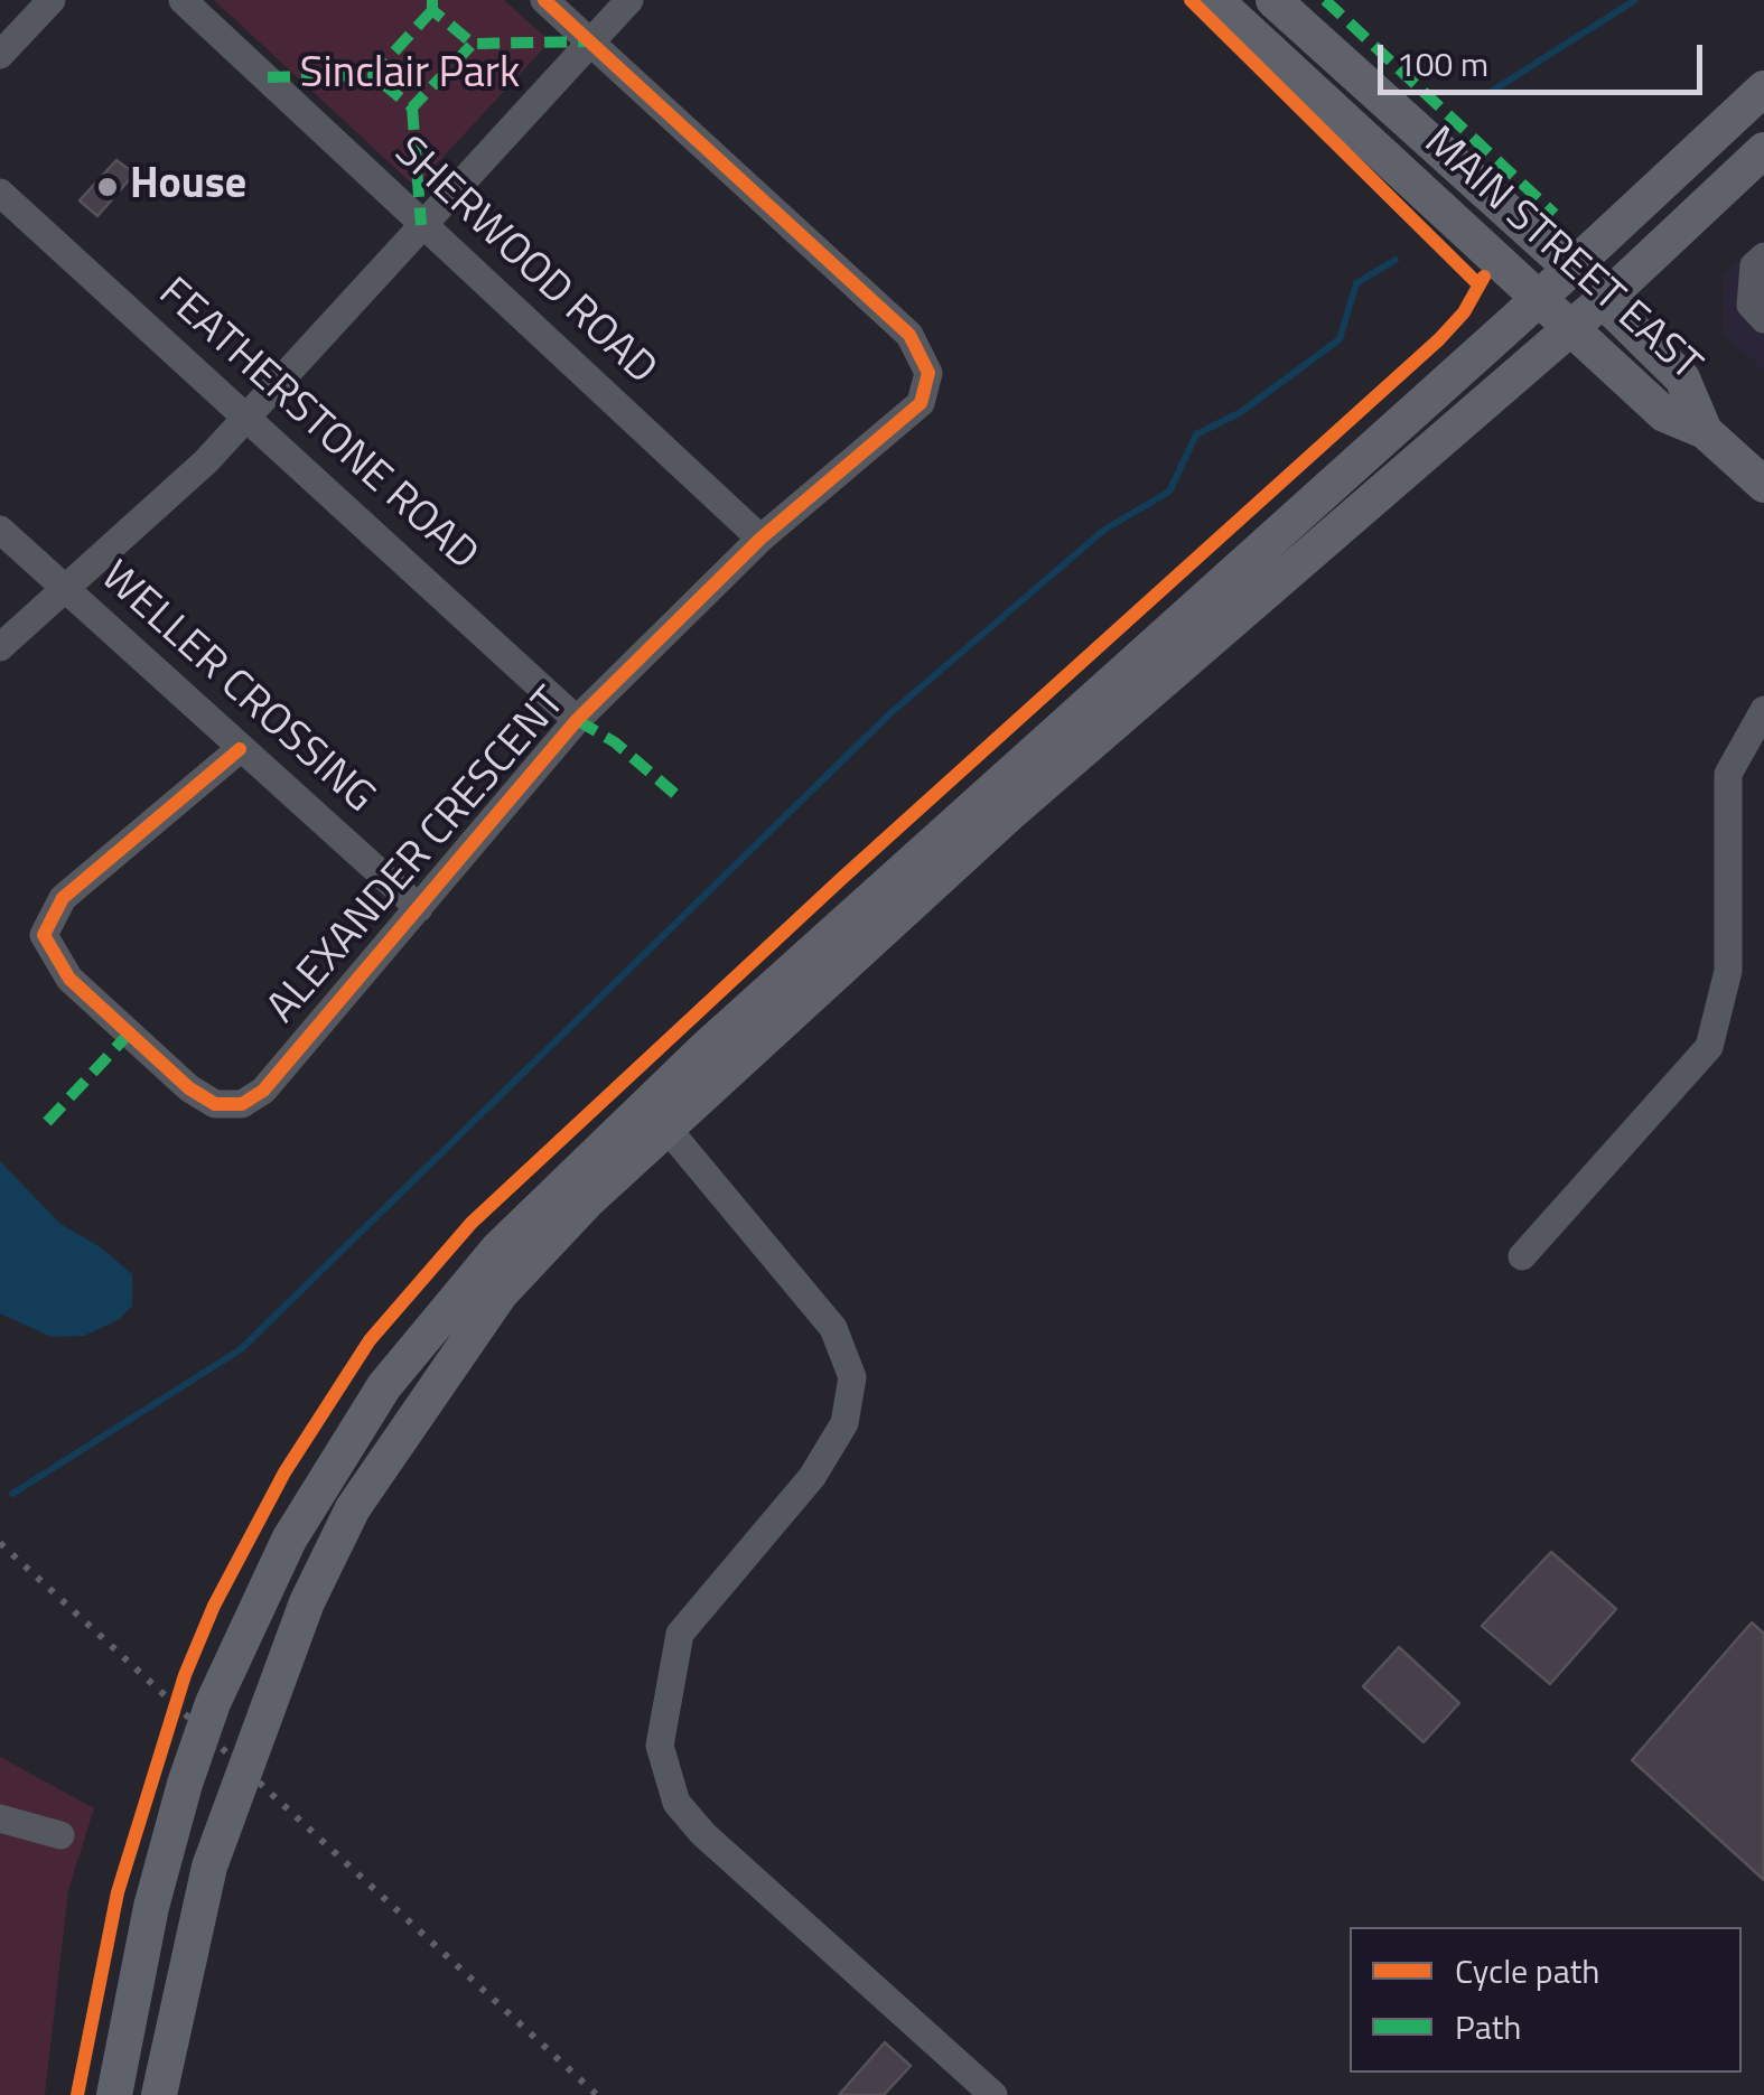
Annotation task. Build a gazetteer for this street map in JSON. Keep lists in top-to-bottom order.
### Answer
{
  "streets": {
    "main road": ["MAIN STREET EAST"],
    "street": [
      "SHERWOOD ROAD",
      "FEATHERSTONE ROAD",
      "WELLER CROSSING",
      "ALEXANDER CRESCENT"
    ]
  },
  "crossings": [
    ["SHERWOOD ROAD", "ALEXANDER CRESCENT"],
    ["FEATHERSTONE ROAD", "ALEXANDER CRESCENT"],
    ["WELLER CROSSING", "ALEXANDER CRESCENT"]
  ],
  "parks": ["Sinclair Park"],
  "places": ["House"],
  "legend": ["Cycle path", "Path"],
  "scale_bar": "100 m"
}
